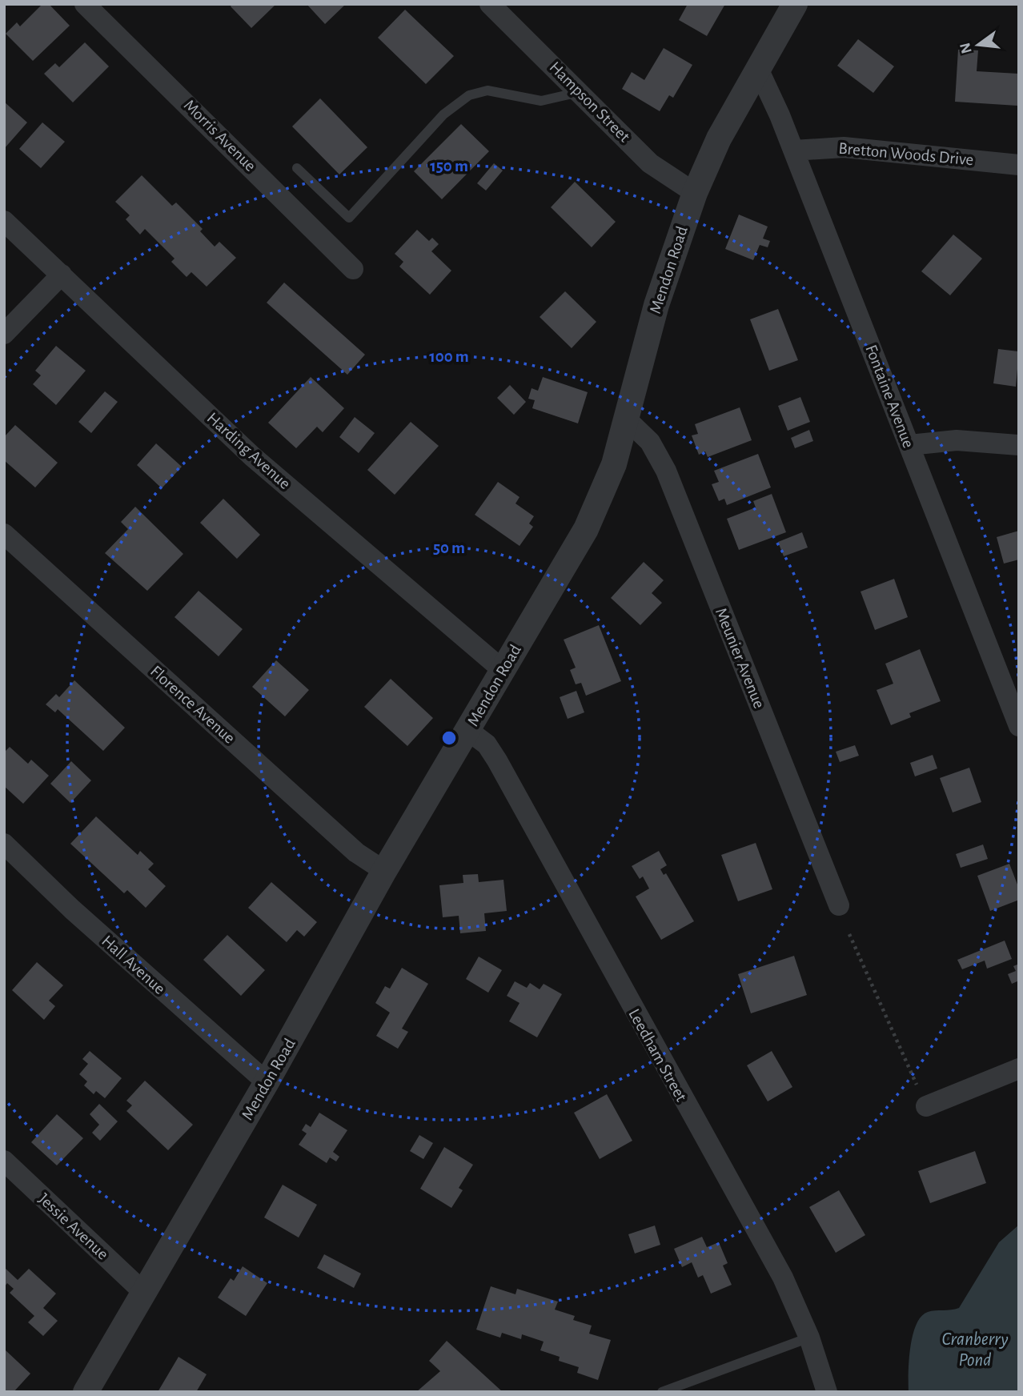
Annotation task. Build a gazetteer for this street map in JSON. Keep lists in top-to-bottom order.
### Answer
{
  "streets": {
    "street": [
      "Hampson Street",
      "Morris Avenue",
      "Bretton Woods Drive",
      "Mendon Road",
      "Fontaine Avenue",
      "Harding Avenue",
      "Meunier Avenue",
      "Florence Avenue",
      "Hall Avenue",
      "Leedham Street",
      "Jessie Avenue"
    ]
  },
  "crossings": [
    ["Hampson Street", "Mendon Road"],
    ["Bretton Woods Drive", "Fontaine Avenue"],
    ["Mendon Road", "Fontaine Avenue"],
    ["Mendon Road", "Harding Avenue"],
    ["Mendon Road", "Meunier Avenue"],
    ["Mendon Road", "Florence Avenue"],
    ["Mendon Road", "Hall Avenue"],
    ["Mendon Road", "Leedham Street"],
    ["Mendon Road", "Jessie Avenue"]
  ],
  "water": ["Cranberry Pond"],
  "north": "left",
  "rings": ["150 m", "100 m", "50 m"]
}
